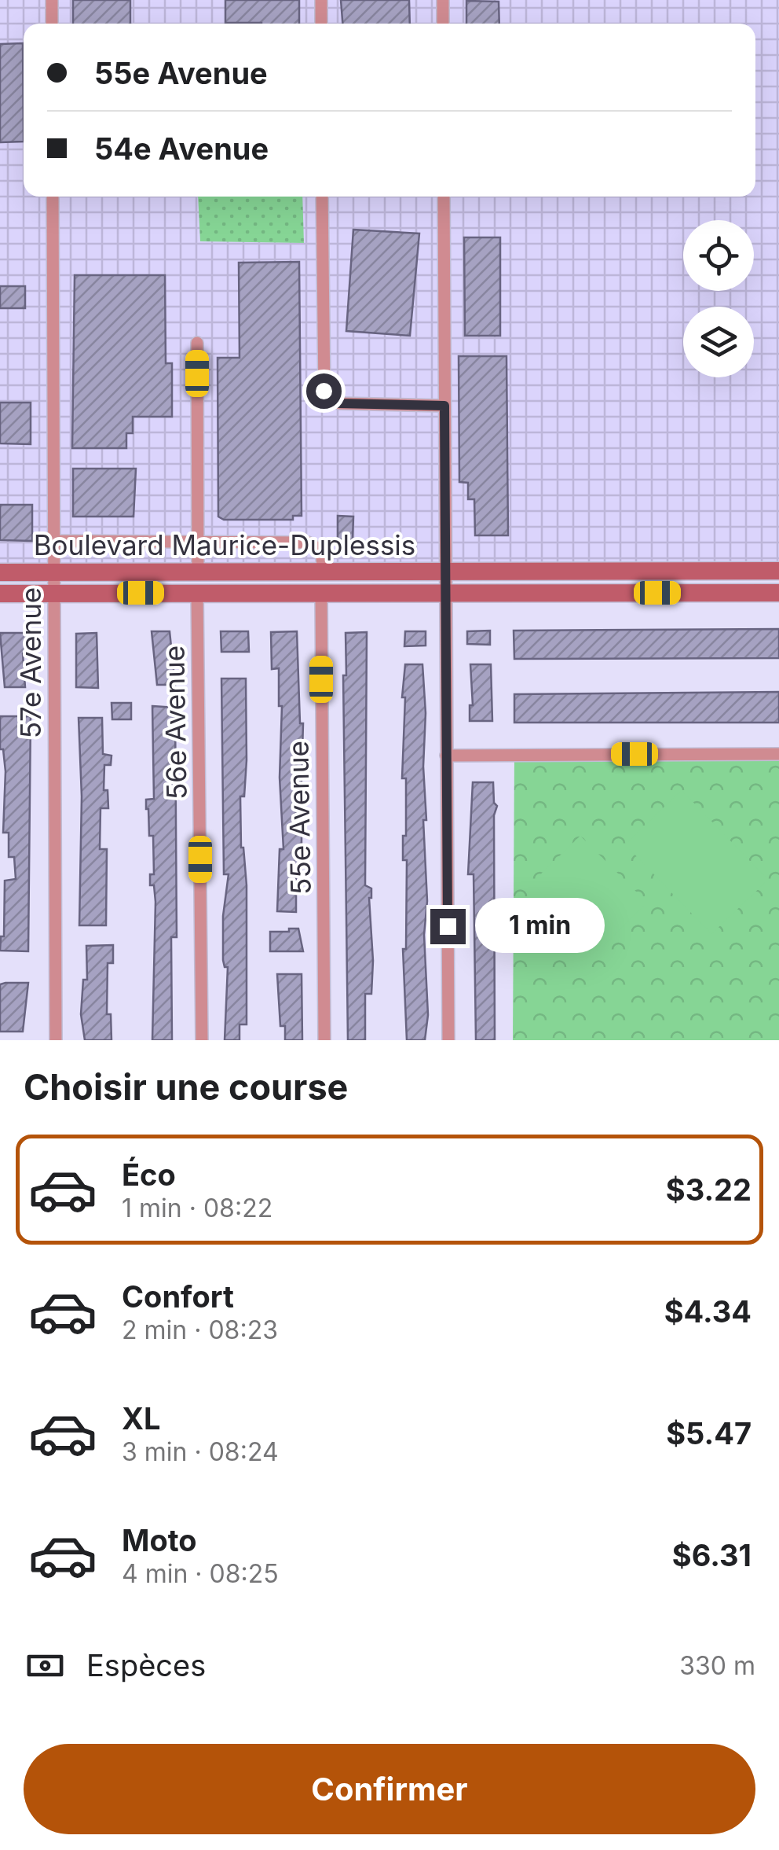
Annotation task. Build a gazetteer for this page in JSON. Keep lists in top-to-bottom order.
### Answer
{
  "streets": {
    "street": [
      "Boulevard Maurice-Duplessis",
      "57e Avenue",
      "56e Avenue",
      "55e Avenue"
    ]
  },
  "crossings": [
    ["Boulevard Maurice-Duplessis", "57e Avenue"],
    ["Boulevard Maurice-Duplessis", "56e Avenue"],
    ["Boulevard Maurice-Duplessis", "55e Avenue"]
  ],
  "page": {
    "banner": ["55e Avenue", "54e Avenue"],
    "bubble": "1 min",
    "heading": "Choisir une course",
    "list": [
      {
        "name": "Éco",
        "note": "1 min · 08:22",
        "value": "$3.22"
      },
      {
        "name": "Confort",
        "note": "2 min · 08:23",
        "value": "$4.34"
      },
      {
        "name": "XL",
        "note": "3 min · 08:24",
        "value": "$5.47"
      },
      {
        "name": "Moto",
        "note": "4 min · 08:25",
        "value": "$6.31"
      }
    ],
    "pay": ["Espèces", "330 m"],
    "buttons": "Confirmer"
  }
}
